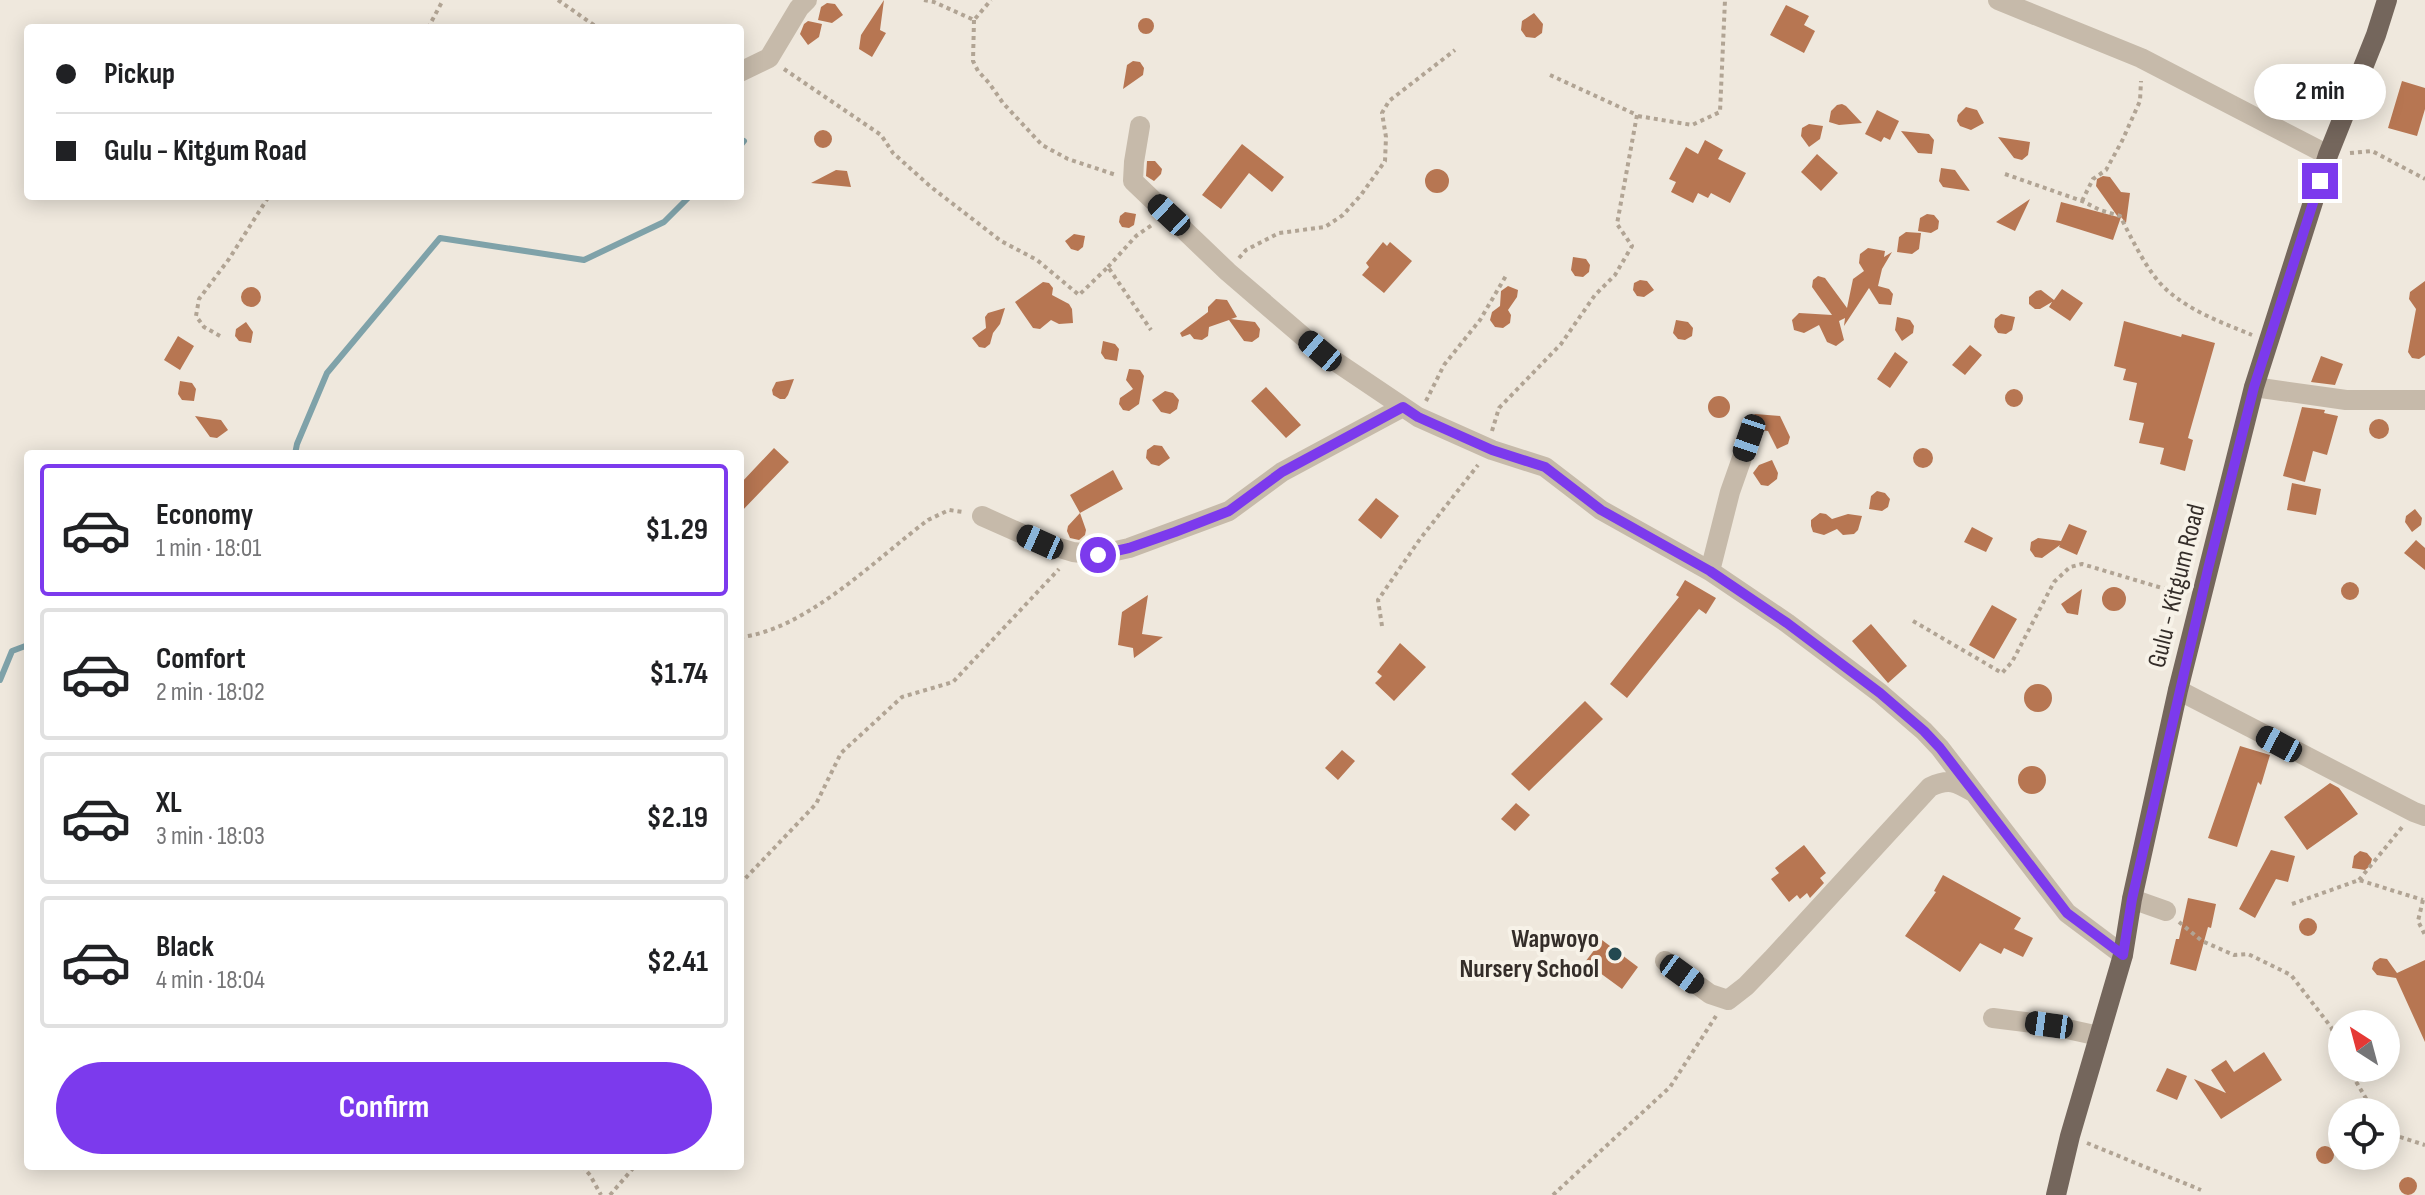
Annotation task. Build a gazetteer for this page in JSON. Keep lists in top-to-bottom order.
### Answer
{
  "streets": {
    "main road": ["Gulu - Kitgum Road"]
  },
  "places": ["Wapwoyo Nursery School"],
  "north": "top left",
  "page": {
    "banner": ["Pickup", "Gulu - Kitgum Road"],
    "bubble": "2 min",
    "list": [
      {
        "name": "Economy",
        "note": "1 min · 18:01",
        "value": "$1.29"
      },
      {
        "name": "Comfort",
        "note": "2 min · 18:02",
        "value": "$1.74"
      },
      {
        "name": "XL",
        "note": "3 min · 18:03",
        "value": "$2.19"
      },
      {
        "name": "Black",
        "note": "4 min · 18:04",
        "value": "$2.41"
      }
    ],
    "buttons": "Confirm"
  }
}
